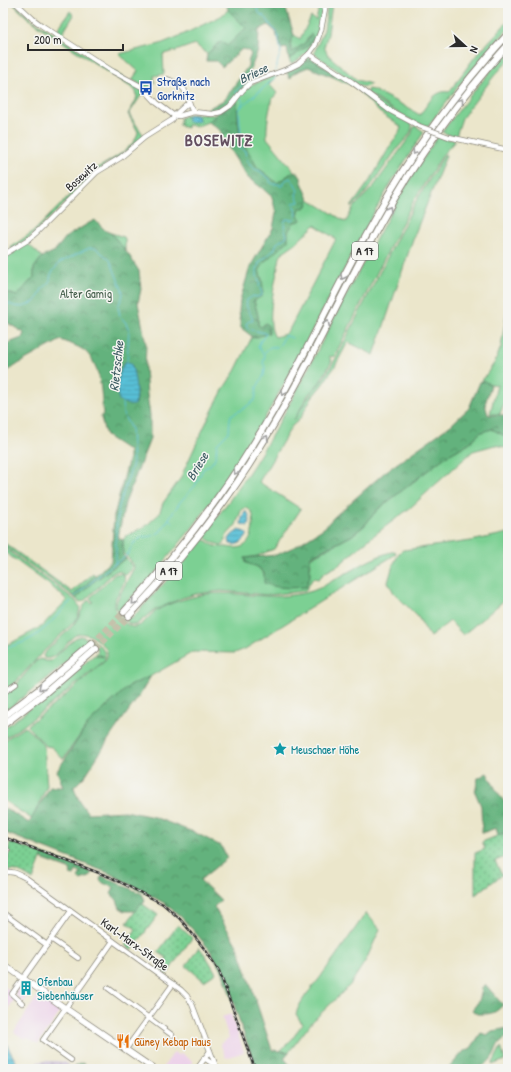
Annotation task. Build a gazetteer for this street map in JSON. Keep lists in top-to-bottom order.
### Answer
{
  "streets": {
    "highway": ["A 17"],
    "street": ["Bosewitz", "Karl-Marx-Straße"]
  },
  "districts": ["BOSEWITZ"],
  "water": ["Briese", "Rietzschke"],
  "parks": ["Alter Gamig"],
  "places": {
    "bus stop": ["Straße nach Gorknitz"],
    "place": ["Meuschaer Höhe"],
    "building": ["Ofenbau Siebenhäuser"],
    "restaurant": ["Güney Kebap Haus"]
  },
  "scale_bar": "200 m",
  "north": "right"
}
